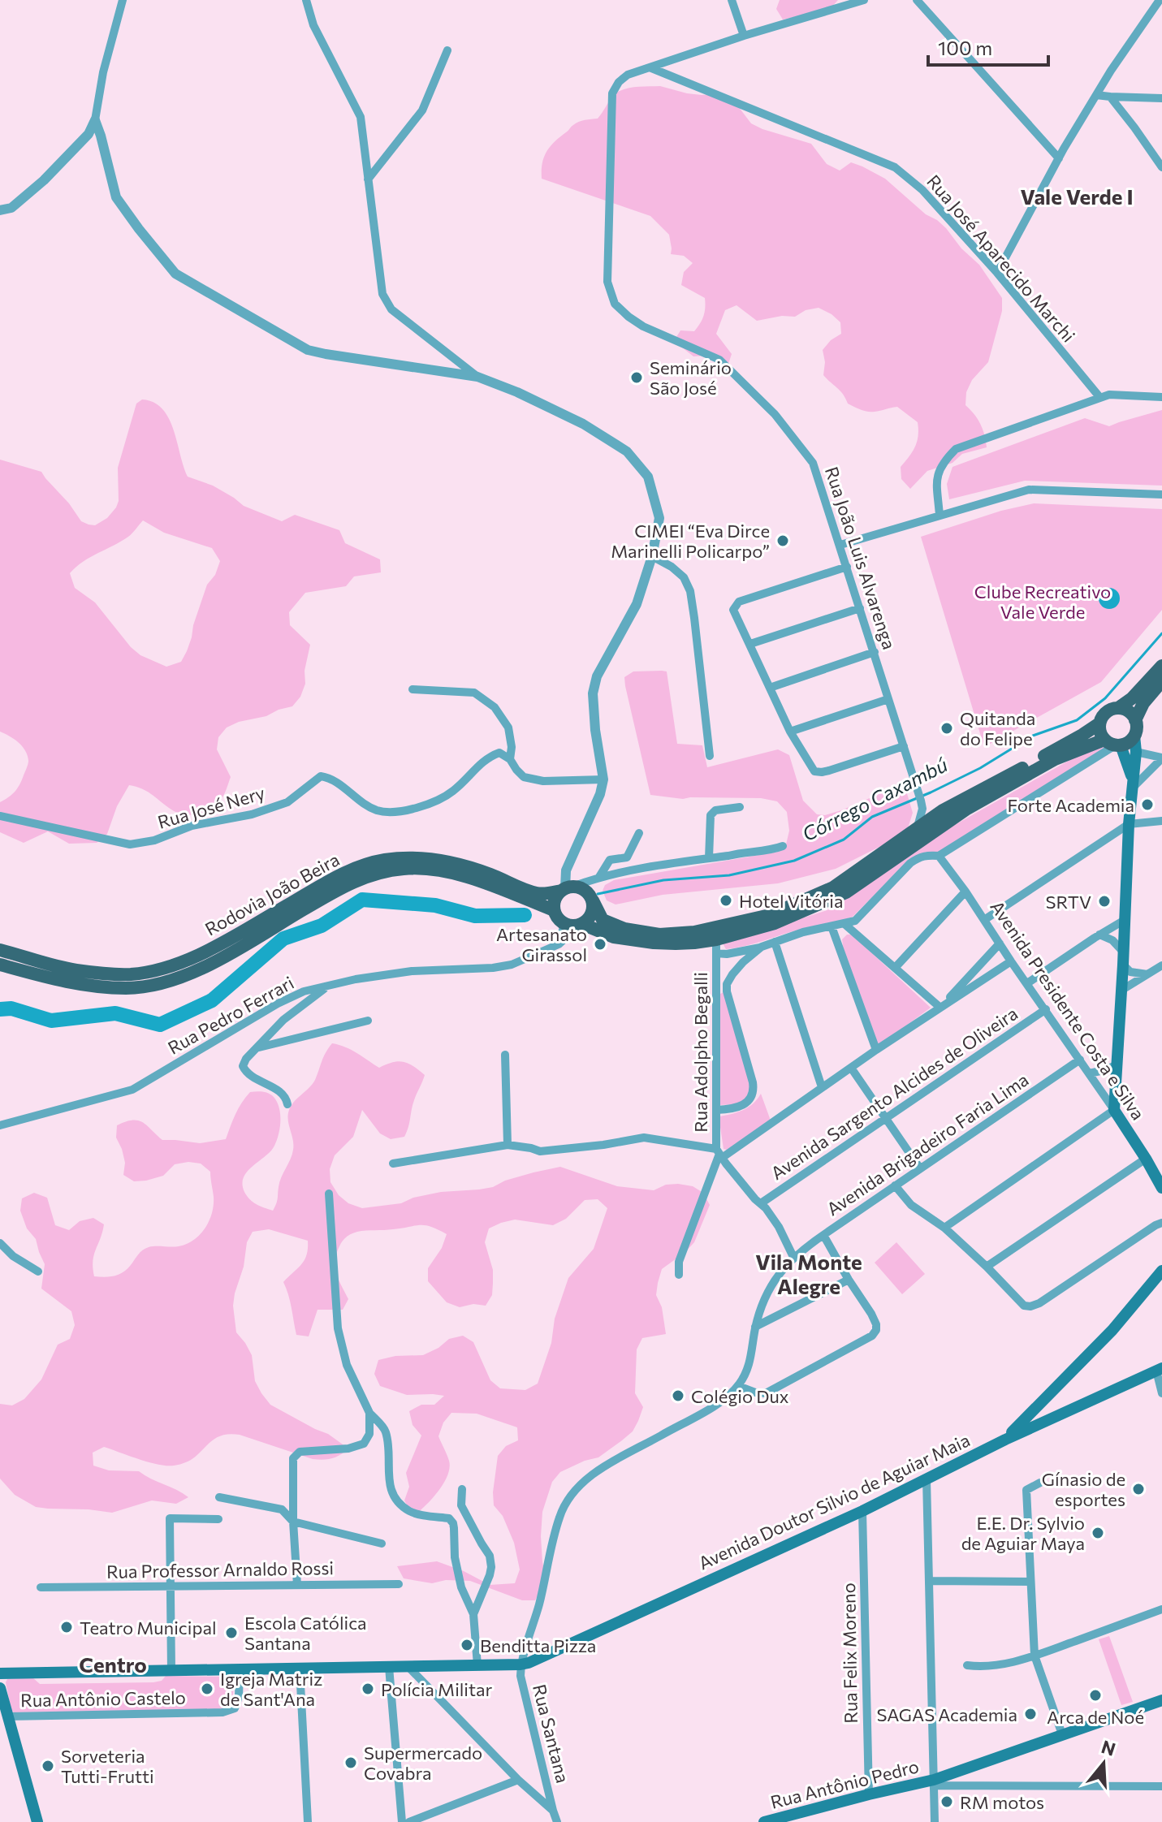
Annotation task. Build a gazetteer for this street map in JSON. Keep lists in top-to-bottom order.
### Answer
{
  "streets": {
    "main road": [
      "Rodovia João Beira",
      "Avenida Presidente Costa e Silva",
      "Avenida Doutor Silvio de Aguiar Maia",
      "Rua Antônio Pedro"
    ],
    "street": [
      "Rua José Aparecido Marchi",
      "Rua João Luis Alvarenga",
      "Rua José Nery",
      "Rua Pedro Ferrari",
      "Rua Adolpho Begalli",
      "Avenida Sargento Alcides de Oliveira",
      "Avenida Brigadeiro Faria Lima",
      "Rua Professor Arnaldo Rossi",
      "Rua Felix Moreno",
      "Rua Antônio Castelo",
      "Rua Santana"
    ]
  },
  "crossings": [
    ["Rua José Aparecido Marchi", "Rua João Luis Alvarenga"],
    ["Rodovia João Beira", "Rua Pedro Ferrari"],
    ["Avenida Presidente Costa e Silva", "Avenida Sargento Alcides de Oliveira"],
    ["Avenida Presidente Costa e Silva", "Avenida Brigadeiro Faria Lima"],
    ["Avenida Doutor Silvio de Aguiar Maia", "Rua Felix Moreno"],
    ["Avenida Doutor Silvio de Aguiar Maia", "Rua Santana"],
    ["Rua Felix Moreno", "Rua Antônio Pedro"]
  ],
  "districts": ["Vale Verde I", "Vila Monte Alegre", "Centro"],
  "water": ["Córrego Caxambú"],
  "parks": ["Clube Recreativo Vale Verde"],
  "places": [
    "Seminário São José",
    "CIMEI “Eva Dirce Marinelli Policarpo”",
    "Quitanda do Felipe",
    "Forte Academia",
    "Hotel Vitória",
    "SRTV",
    "Artesanato Girassol",
    "Colégio Dux",
    "Gínasio de esportes",
    "E.E. Dr. Sylvio de Aguiar Maya",
    "Teatro Municipal",
    "Escola Católica Santana",
    "Benditta Pizza",
    "Igreja Matriz de Sant'Ana",
    "Polícia Militar",
    "Arca de Noé",
    "SAGAS Academia",
    "Supermercado Covabra",
    "Sorveteria Tutti-Frutti",
    "RM motos"
  ],
  "scale_bar": "100 m",
  "north": "top"
}
